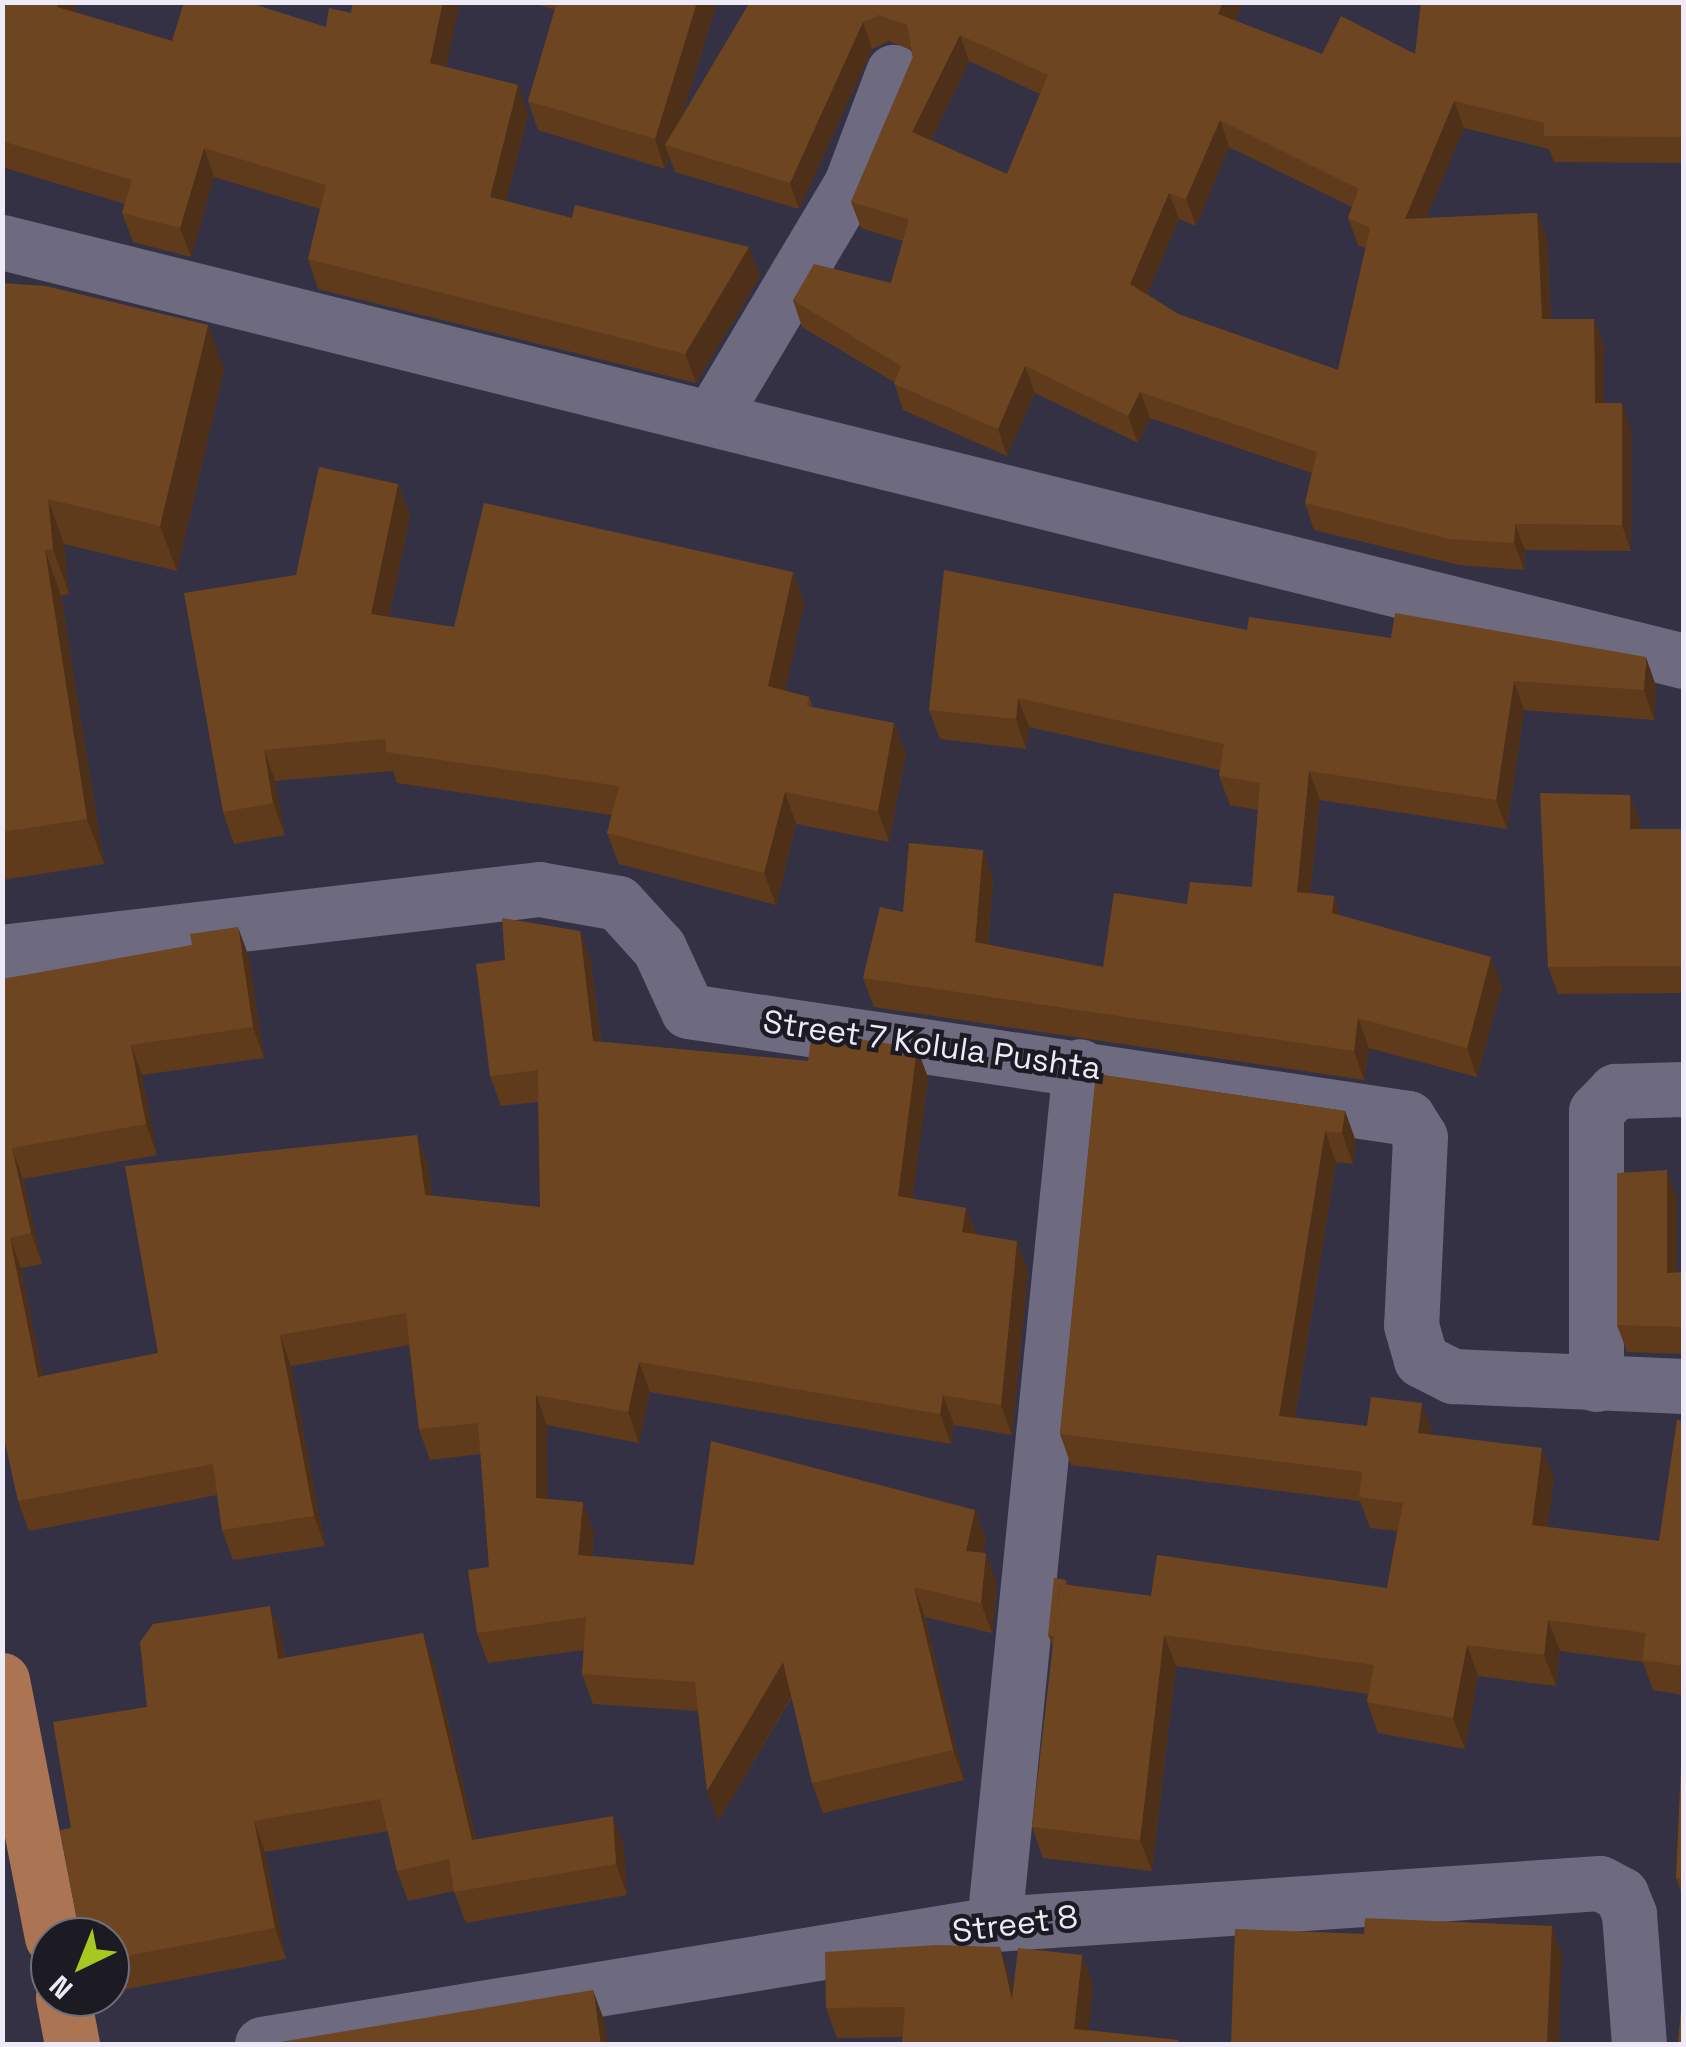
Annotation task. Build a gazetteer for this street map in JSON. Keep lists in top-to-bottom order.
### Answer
{
  "streets": {
    "street": ["Street 7 Kolula Pushta", "Street 8"]
  },
  "north": "bottom left"
}
